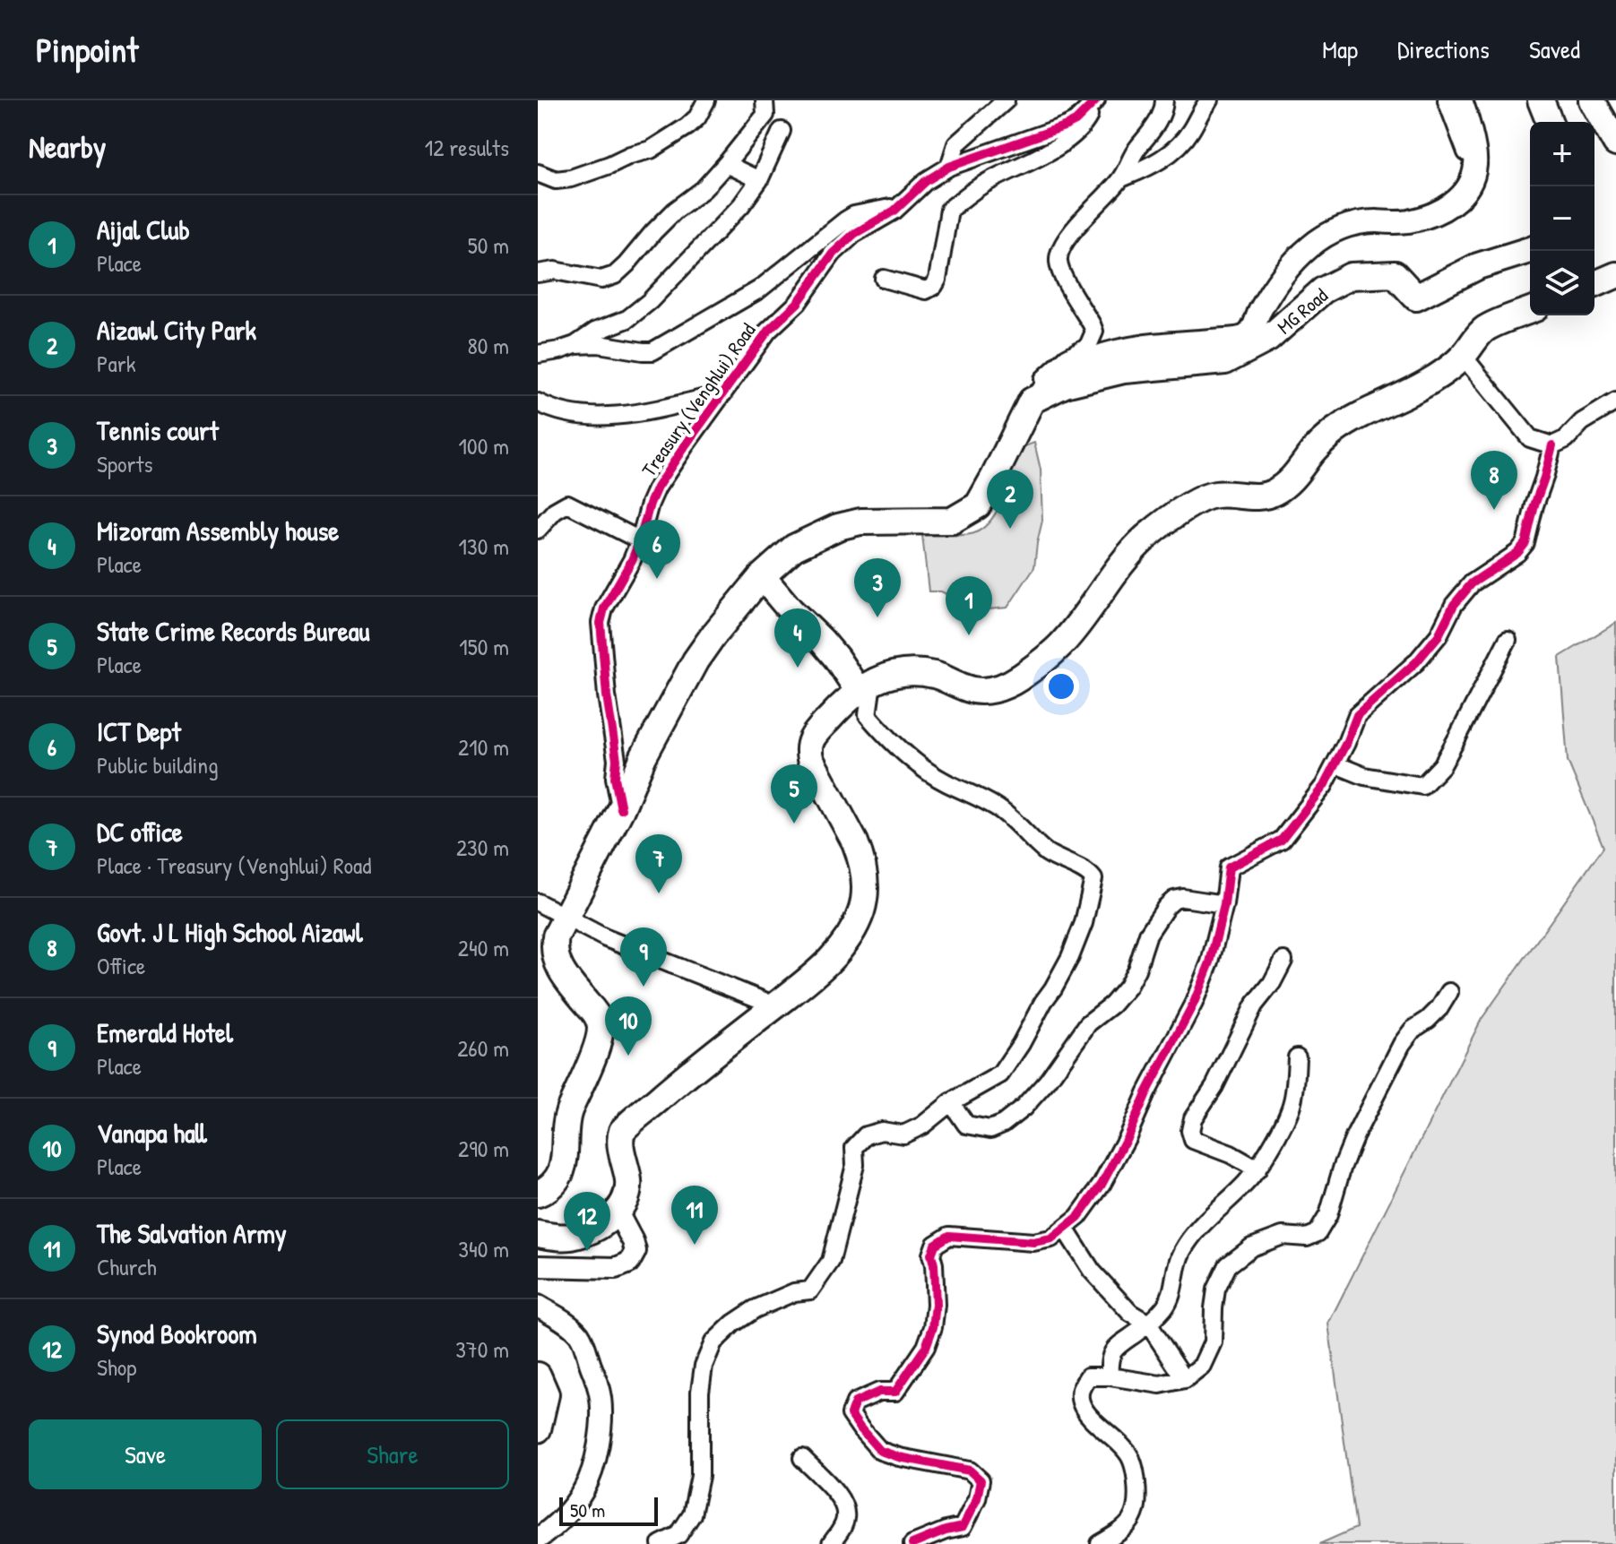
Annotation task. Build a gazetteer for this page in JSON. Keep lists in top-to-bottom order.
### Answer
{
  "streets": {
    "main road": ["MG Road"],
    "street": ["Treasury (Venghlui) Road"]
  },
  "scale_bar": "50 m",
  "page": {
    "header": "Pinpoint",
    "nav": ["Map", "Directions", "Saved"],
    "heading": ["Nearby", "12 results"],
    "map_buttons": ["+", "−"],
    "list": [
      {
        "mark": "1",
        "name": "Aijal Club",
        "note": "Place",
        "value": "50 m"
      },
      {
        "mark": "2",
        "name": "Aizawl City Park",
        "note": "Park",
        "value": "80 m"
      },
      {
        "mark": "3",
        "name": "Tennis court",
        "note": "Sports",
        "value": "100 m"
      },
      {
        "mark": "4",
        "name": "Mizoram Assembly house",
        "note": "Place",
        "value": "130 m"
      },
      {
        "mark": "5",
        "name": "State Crime Records Bureau",
        "note": "Place",
        "value": "150 m"
      },
      {
        "mark": "6",
        "name": "ICT Dept",
        "note": "Public building",
        "value": "210 m"
      },
      {
        "mark": "7",
        "name": "DC office",
        "note": "Place · Treasury (Venghlui) Road",
        "value": "230 m"
      },
      {
        "mark": "8",
        "name": "Govt. J L High School Aizawl",
        "note": "Office",
        "value": "240 m"
      },
      {
        "mark": "9",
        "name": "Emerald Hotel",
        "note": "Place",
        "value": "260 m"
      },
      {
        "mark": "10",
        "name": "Vanapa hall",
        "note": "Place",
        "value": "290 m"
      },
      {
        "mark": "11",
        "name": "The Salvation Army",
        "note": "Church",
        "value": "340 m"
      },
      {
        "mark": "12",
        "name": "Synod Bookroom",
        "note": "Shop",
        "value": "370 m"
      }
    ],
    "pins": [
      "8",
      "2",
      "6",
      "3",
      "1",
      "4",
      "5",
      "7",
      "9",
      "10",
      "11",
      "12"
    ],
    "buttons": ["Save", "Share"],
    "scale": "50 m"
  }
}
